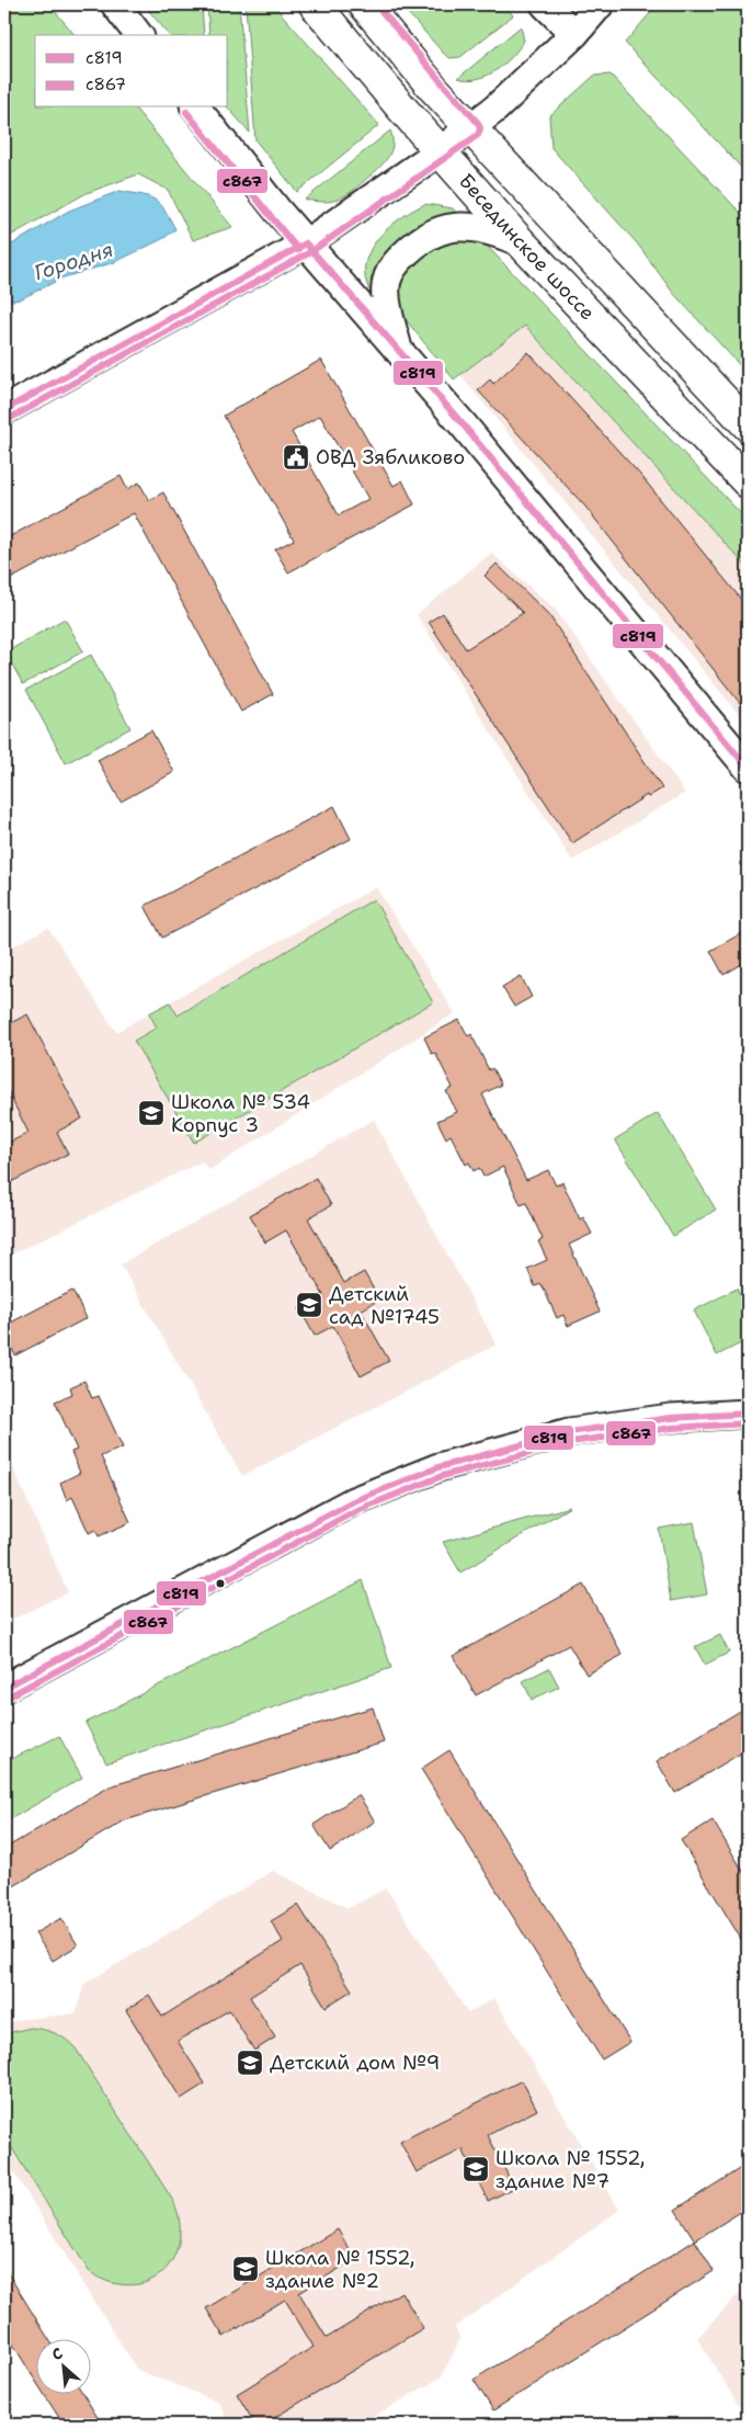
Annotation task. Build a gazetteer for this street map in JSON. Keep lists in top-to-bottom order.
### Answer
{
  "streets": {
    "main road": ["Бесединское шоссе"]
  },
  "water": ["Городня"],
  "places": {
    "public building": ["ОВД Зябликово"],
    "school or university": [
      "Школа № 534 Корпус 3",
      "Детский сад №1745",
      "Детский дом №9",
      "Школа № 1552, здание №7",
      "Школа № 1552, здание №2"
    ]
  },
  "lines": ["transit line с867", "transit line с819"],
  "legend": ["с819", "с867"],
  "north": "top left"
}
